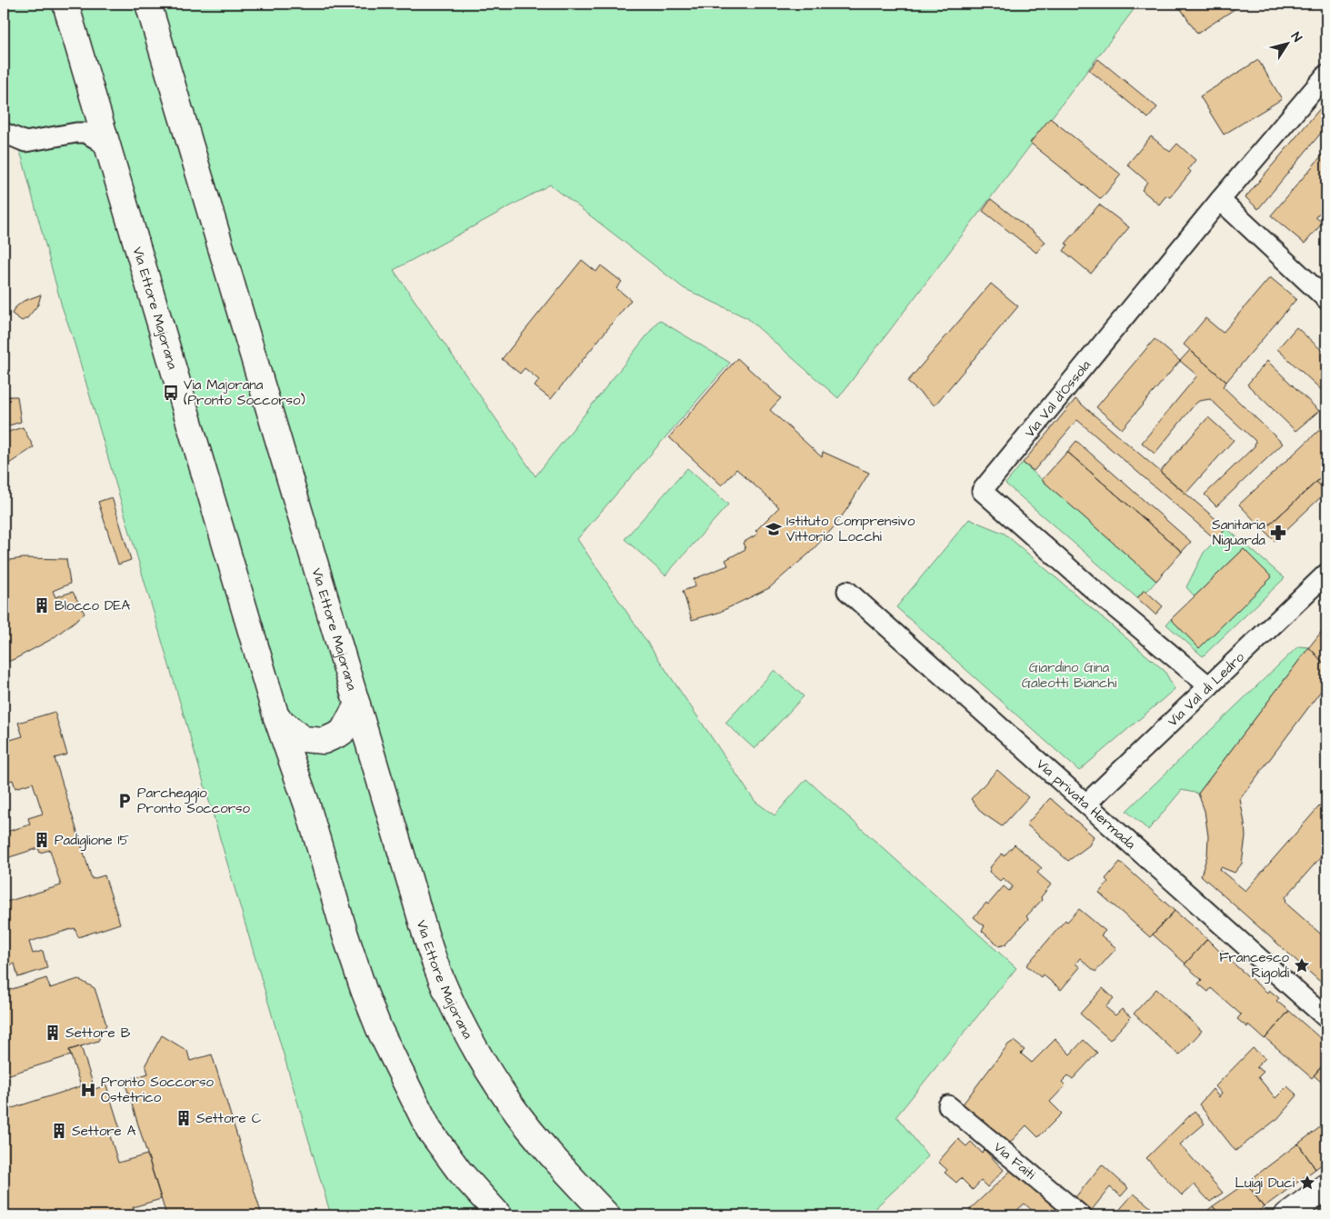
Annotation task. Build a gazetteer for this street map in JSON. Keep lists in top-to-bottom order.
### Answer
{
  "streets": {
    "street": [
      "Via Ettore Majorana",
      "Via Val d'Ossola",
      "Via Val di Ledro",
      "Via privata Hermada",
      "Via Faiti"
    ]
  },
  "crossings": [
    ["Via Val d'Ossola", "Via Val di Ledro"],
    ["Via Val di Ledro", "Via privata Hermada"]
  ],
  "parks": ["Giardino Gina Galeotti Bianchi"],
  "places": {
    "bus stop": ["Via Majorana (Pronto Soccorso)"],
    "school or university": ["Istituto Comprensivo Vittorio Locchi"],
    "pharmacy": ["Sanitaria Niguarda"],
    "building": [
      "Blocco DEA",
      "Padiglione 15",
      "Settore B",
      "Settore C",
      "Settore A"
    ],
    "parking": ["Parcheggio Pronto Soccorso"],
    "place": ["Francesco Rigoldi", "Luigi Duci"],
    "hospital": ["Pronto Soccorso Ostetrico"]
  },
  "north": "top right"
}
